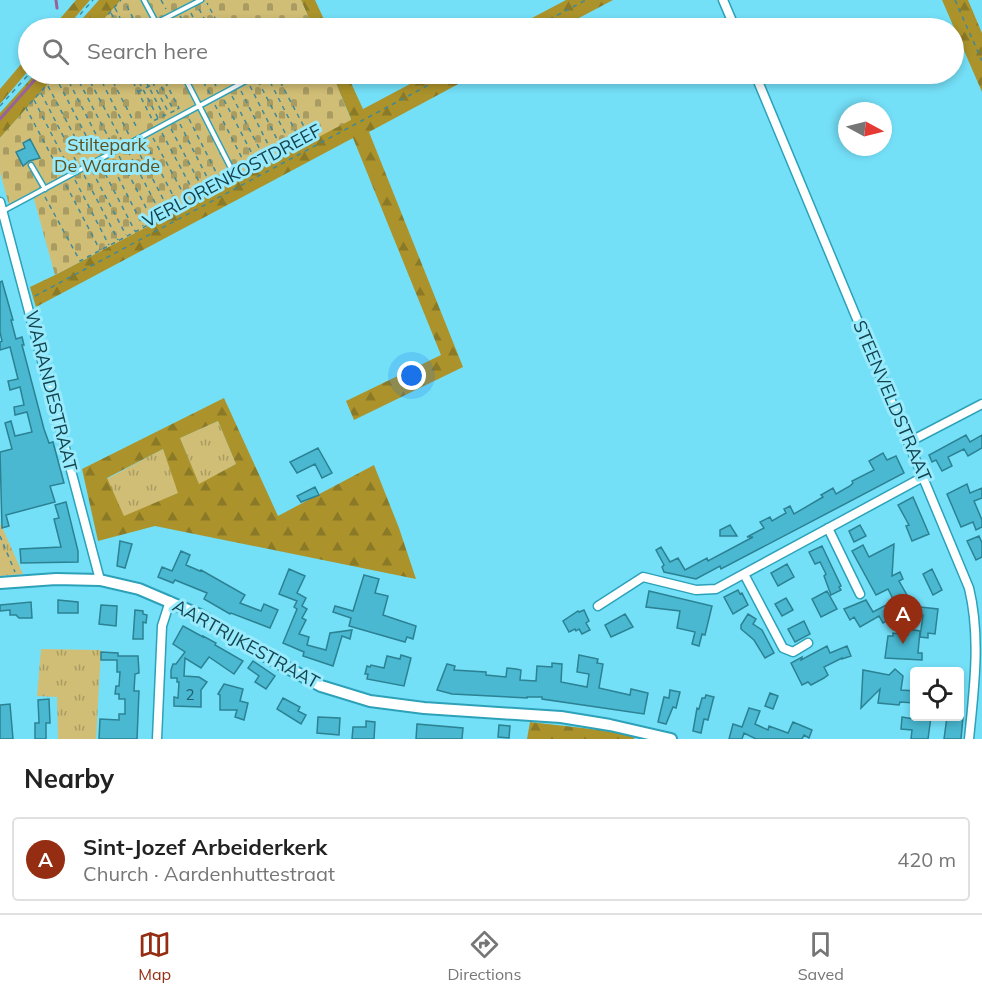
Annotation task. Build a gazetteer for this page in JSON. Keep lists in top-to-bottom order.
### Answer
{
  "streets": {
    "street": ["WARANDESTRAAT", "STEENVELDSTRAAT", "AARTRIJKESTRAAT"],
    "path": ["VERLORENKOSTDREEF"]
  },
  "crossings": [
    ["VERLORENKOSTDREEF", "WARANDESTRAAT"],
    ["WARANDESTRAAT", "AARTRIJKESTRAAT"]
  ],
  "parks": ["Stiltepark De Warande"],
  "house_numbers": ["2"],
  "north": "right",
  "page": {
    "search": "Search here",
    "pins": "A",
    "heading": "Nearby",
    "list": [
      {
        "mark": "A",
        "name": "Sint-Jozef Arbeiderkerk",
        "note": "Church · Aardenhuttestraat",
        "value": "420 m"
      }
    ],
    "nav": ["Map", "Directions", "Saved"]
  }
}
